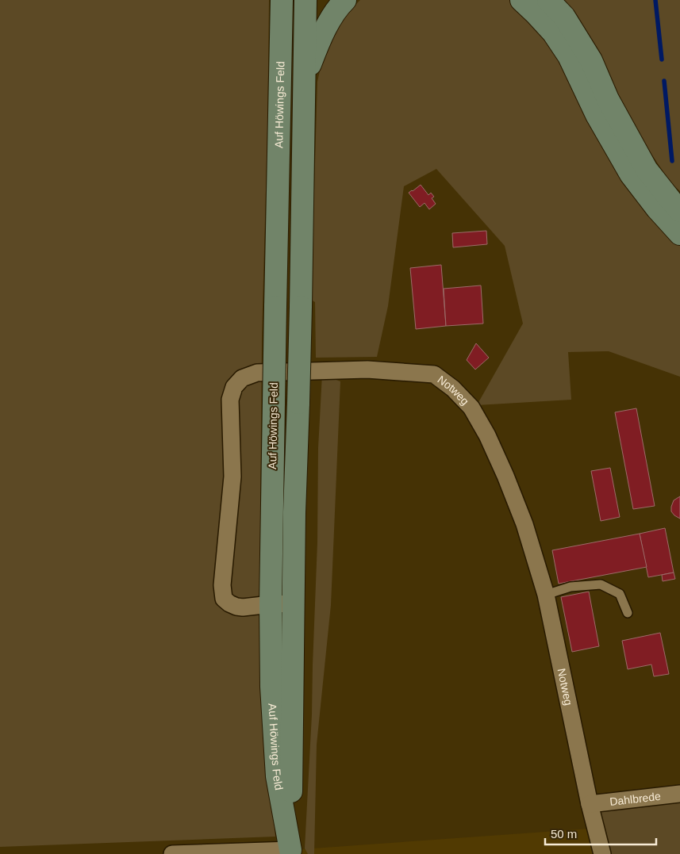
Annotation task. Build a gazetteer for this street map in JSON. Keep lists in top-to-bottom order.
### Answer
{
  "streets": {
    "main road": ["Auf Höwings Feld"],
    "street": ["Notweg", "Dahlbrede"]
  },
  "crossings": [
    ["Auf Höwings Feld", "Notweg"],
    ["Notweg", "Dahlbrede"]
  ],
  "scale_bar": "50 m"
}
